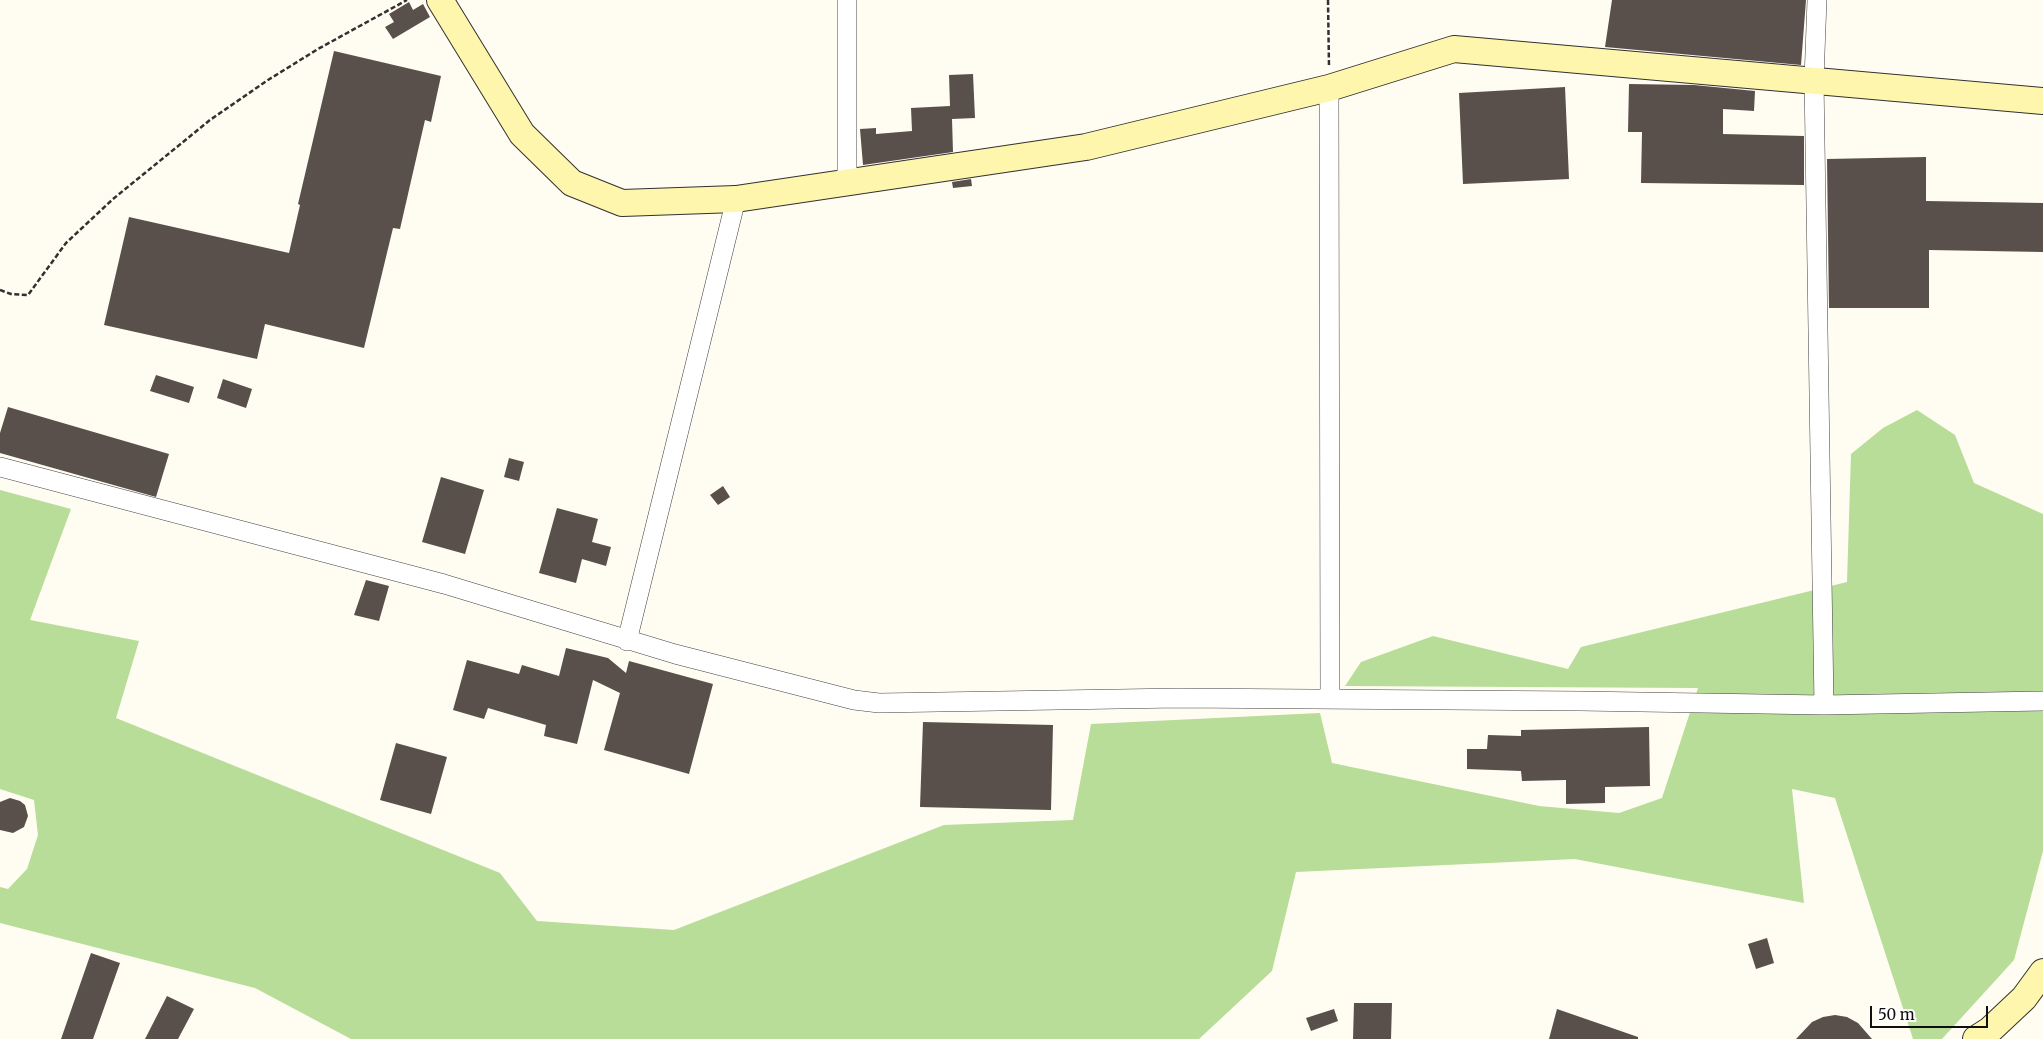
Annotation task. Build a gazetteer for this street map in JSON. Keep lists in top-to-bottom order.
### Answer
{
  "scale_bar": "50 m"
}
